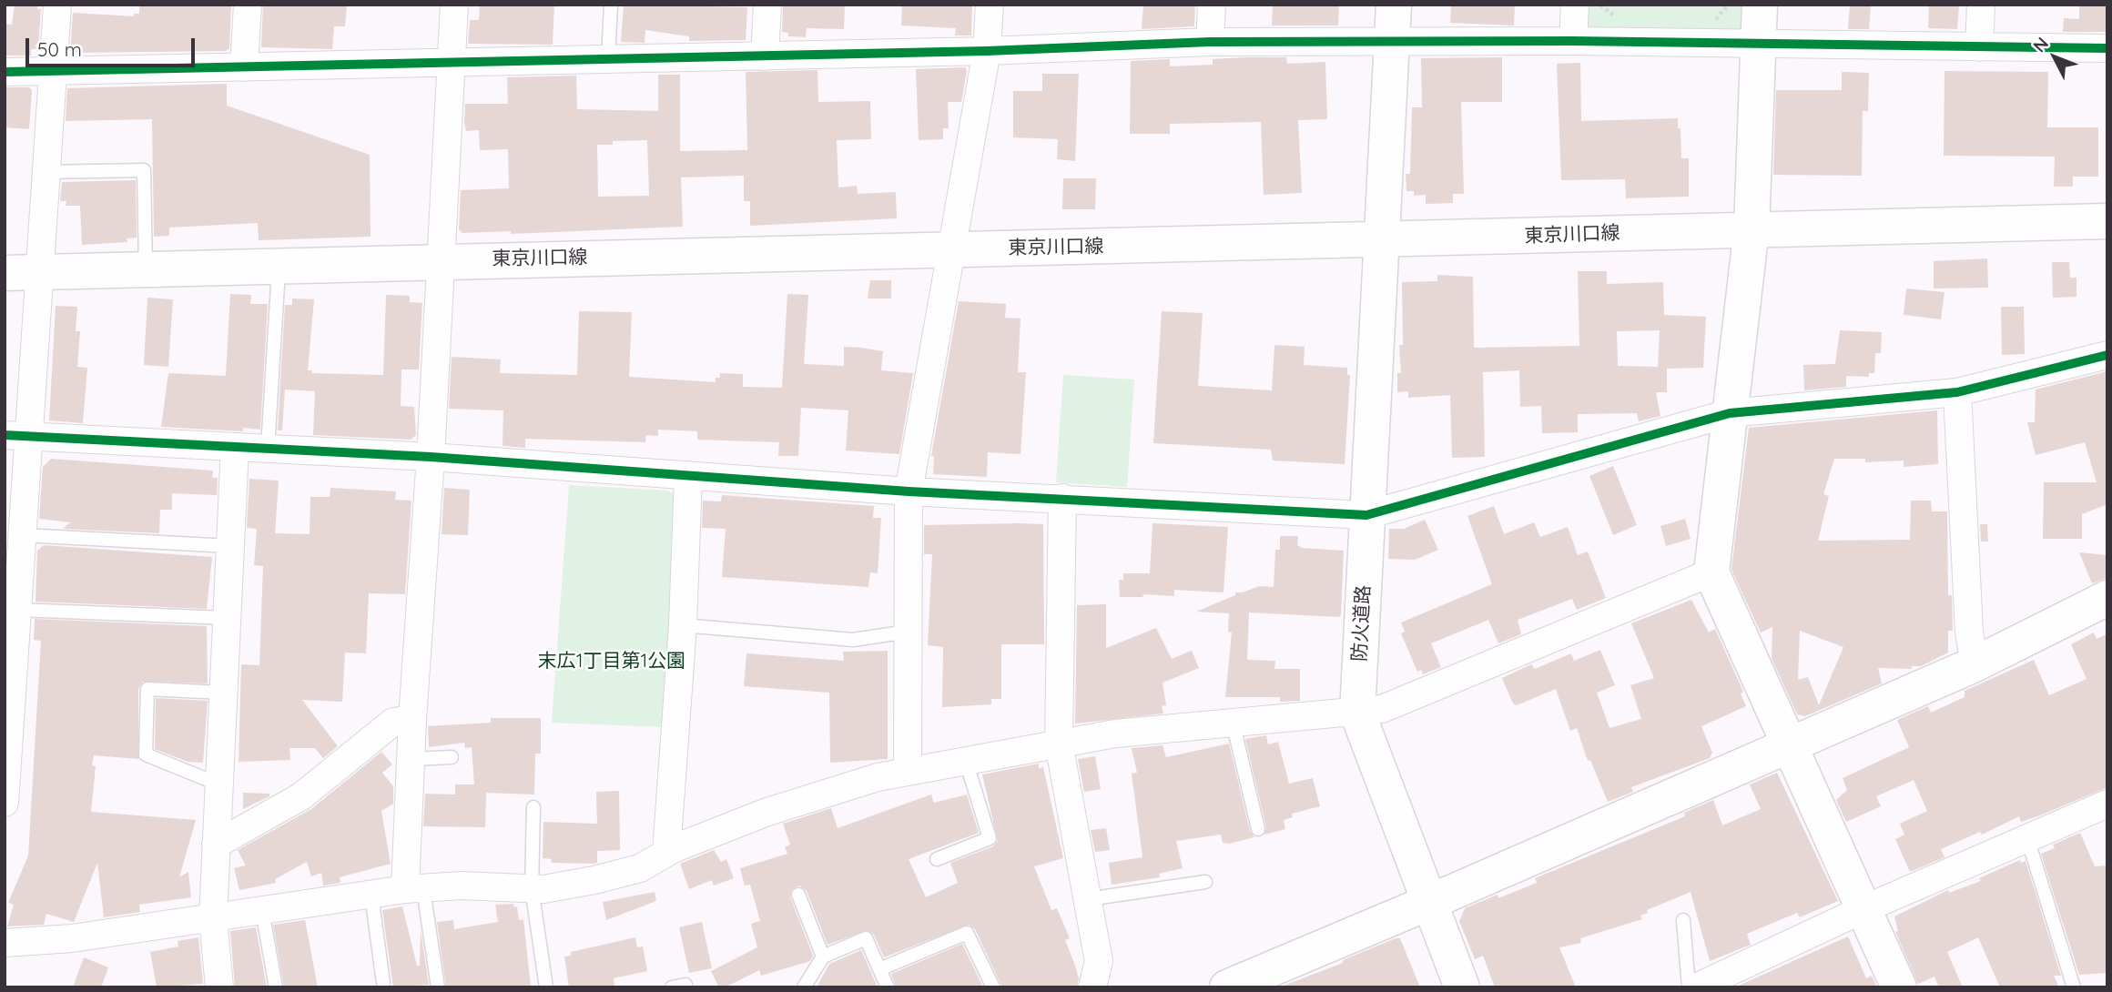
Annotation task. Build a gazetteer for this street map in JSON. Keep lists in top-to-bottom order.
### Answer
{
  "streets": {
    "street": ["東京川口線", "防火道路"]
  },
  "crossings": [
    ["東京川口線", "防火道路"]
  ],
  "parks": ["末広1丁目第1公園"],
  "scale_bar": "50 m",
  "north": "top left"
}
